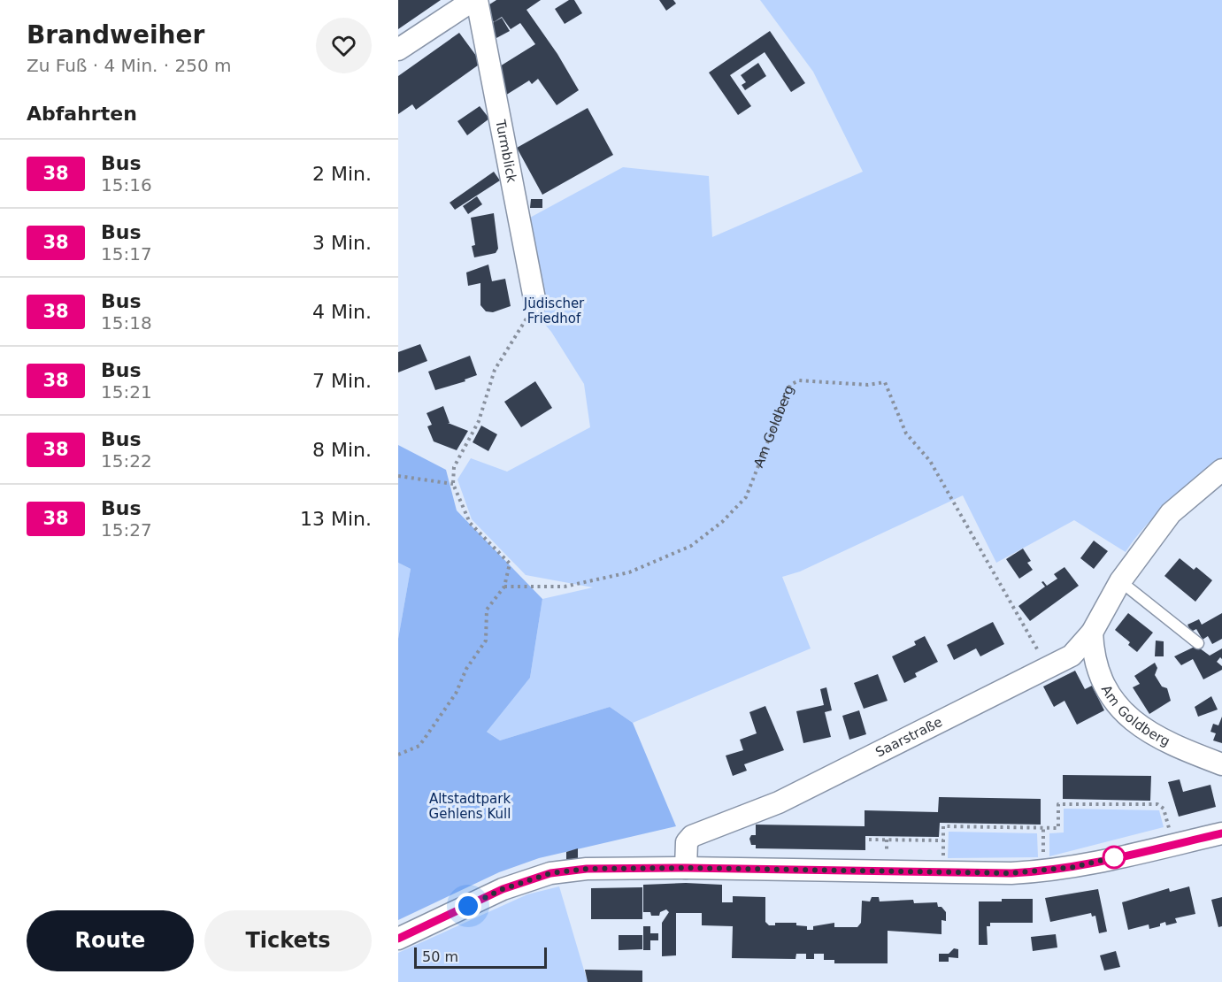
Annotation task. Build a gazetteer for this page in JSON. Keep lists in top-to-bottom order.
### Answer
{
  "streets": {
    "street": ["Turmblick", "Am Goldberg", "Saarstraße"]
  },
  "crossings": [
    ["Am Goldberg", "Saarstraße"]
  ],
  "parks": ["Jüdischer Friedhof", "Altstadtpark Gehlens Kull"],
  "lines": ["bus line 38"],
  "scale_bar": "50 m",
  "page": {
    "heading": [
      ["Brandweiher", "Zu Fuß · 4 Min. · 250 m"],
      "Abfahrten"
    ],
    "list": [
      {
        "mark": "38",
        "name": "Bus",
        "note": "15:16",
        "value": "2 Min."
      },
      {
        "mark": "38",
        "name": "Bus",
        "note": "15:17",
        "value": "3 Min."
      },
      {
        "mark": "38",
        "name": "Bus",
        "note": "15:18",
        "value": "4 Min."
      },
      {
        "mark": "38",
        "name": "Bus",
        "note": "15:21",
        "value": "7 Min."
      },
      {
        "mark": "38",
        "name": "Bus",
        "note": "15:22",
        "value": "8 Min."
      },
      {
        "mark": "38",
        "name": "Bus",
        "note": "15:27",
        "value": "13 Min."
      }
    ],
    "buttons": ["Route", "Tickets"],
    "scale": "50 m"
  }
}
